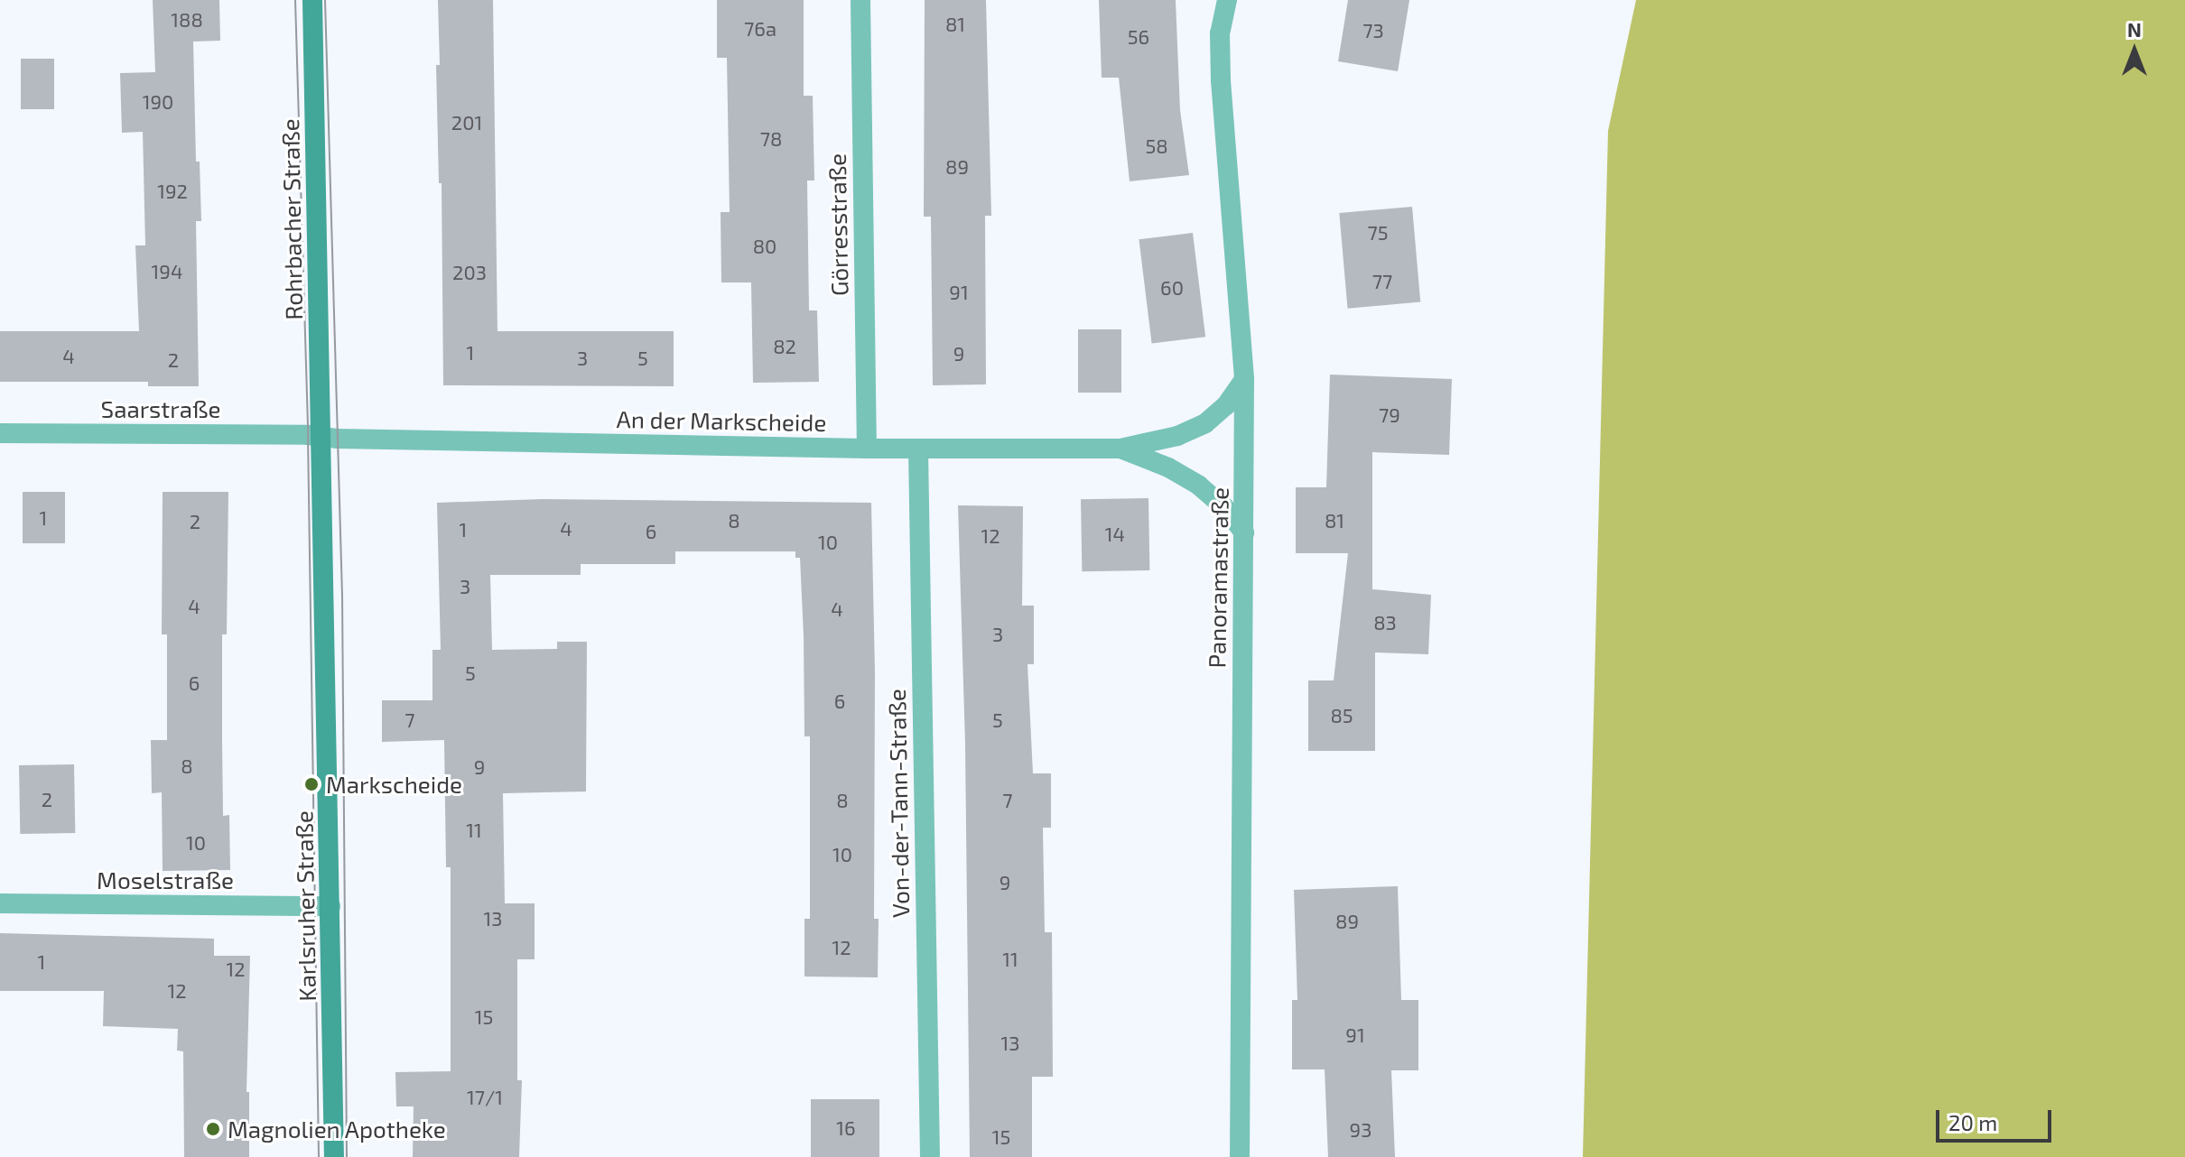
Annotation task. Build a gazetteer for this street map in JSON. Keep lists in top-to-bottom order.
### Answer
{
  "streets": {
    "main road": ["Rohrbacher Straße", "Karlsruher Straße"],
    "street": [
      "Görresstraße",
      "Saarstraße",
      "An der Markscheide",
      "Panoramastraße",
      "Von-der-Tann-Straße",
      "Moselstraße"
    ]
  },
  "crossings": [
    ["Rohrbacher Straße", "Saarstraße"],
    ["Rohrbacher Straße", "An der Markscheide"],
    ["Rohrbacher Straße", "Karlsruher Straße"],
    ["Görresstraße", "An der Markscheide"],
    ["Saarstraße", "An der Markscheide"],
    ["Saarstraße", "Karlsruher Straße"],
    ["An der Markscheide", "Panoramastraße"],
    ["An der Markscheide", "Von-der-Tann-Straße"],
    ["An der Markscheide", "Karlsruher Straße"],
    ["Moselstraße", "Karlsruher Straße"]
  ],
  "places": ["Markscheide", "Magnolien Apotheke"],
  "house_numbers": [
    "188",
    "81",
    "76a",
    "73",
    "56",
    "190",
    "201",
    "78",
    "58",
    "89",
    "192",
    "75",
    "80",
    "194",
    "203",
    "77",
    "60",
    "91",
    "82",
    "1",
    "9",
    "4",
    "3",
    "5",
    "2",
    "79",
    "1",
    "8",
    "81",
    "2",
    "4",
    "1",
    "6",
    "14",
    "12",
    "10",
    "3",
    "4",
    "4",
    "83",
    "3",
    "5",
    "6",
    "6",
    "85",
    "7",
    "5",
    "8",
    "9",
    "2",
    "8",
    "7",
    "11",
    "10",
    "10",
    "9",
    "13",
    "89",
    "12",
    "11",
    "1",
    "12",
    "12",
    "15",
    "91",
    "13",
    "17/1",
    "16",
    "93",
    "15"
  ],
  "scale_bar": "20 m",
  "north": "top"
}
